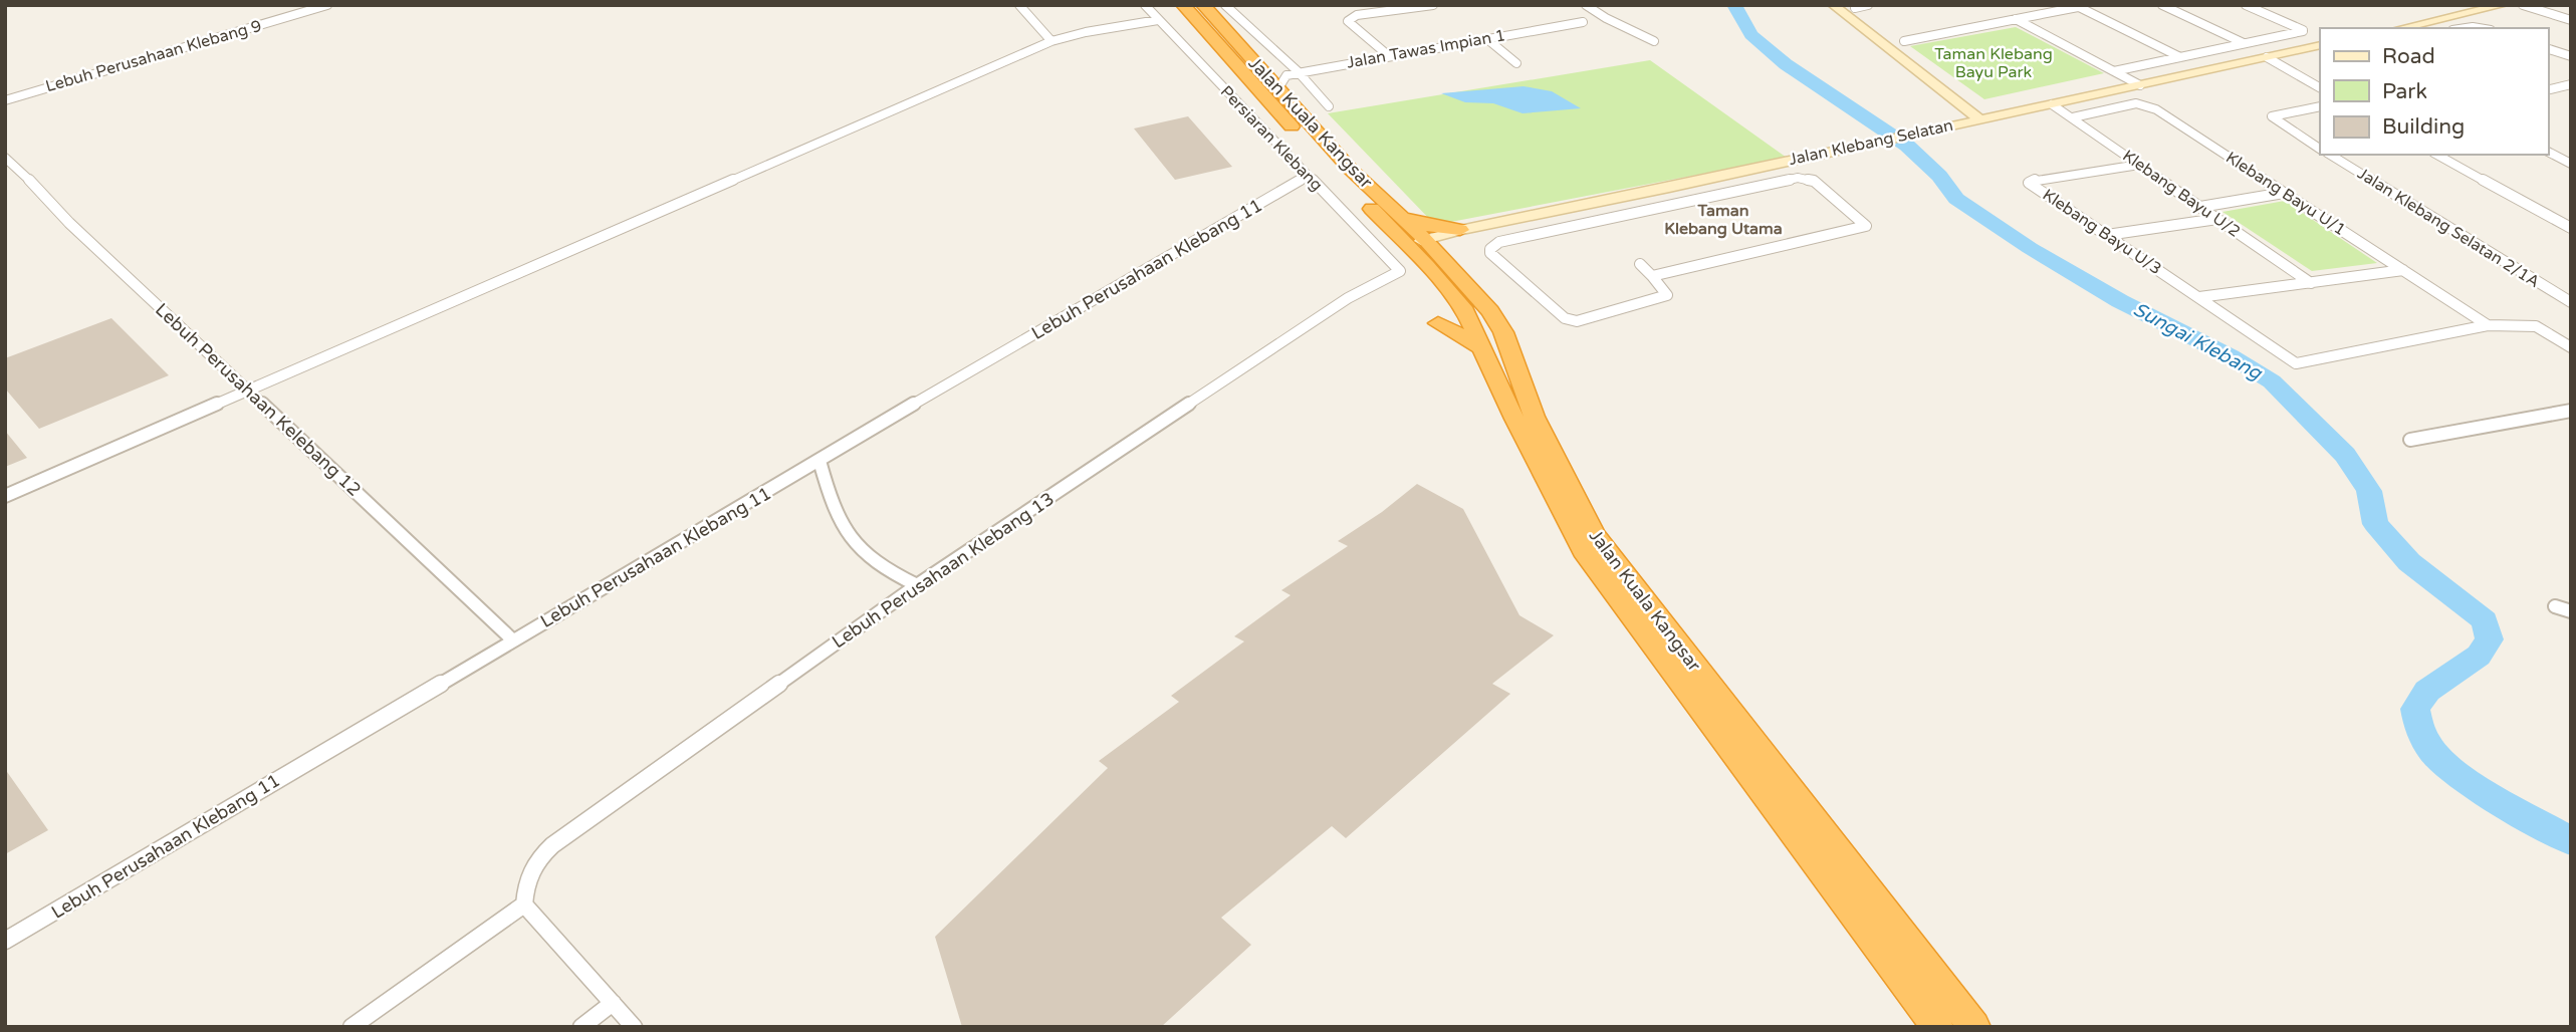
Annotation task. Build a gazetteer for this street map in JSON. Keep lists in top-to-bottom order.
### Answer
{
  "streets": {
    "highway": ["Jalan Kuala Kangsar"],
    "street": [
      "Jalan Tawas Impian 1",
      "Lebuh Perusahaan Klebang 9",
      "Persiaran Klebang",
      "Jalan Klebang Selatan",
      "Klebang Bayu U/2",
      "Klebang Bayu U/1",
      "Jalan Klebang Selatan 2/1A",
      "Klebang Bayu U/3",
      "Lebuh Perusahaan Klebang 11",
      "Lebuh Perusahaan Kelebang 12",
      "Lebuh Perusahaan Klebang 13"
    ]
  },
  "crossings": [
    ["Jalan Tawas Impian 1", "Jalan Kuala Kangsar"],
    ["Jalan Kuala Kangsar", "Jalan Klebang Selatan"],
    ["Persiaran Klebang", "Lebuh Perusahaan Klebang 11"],
    ["Persiaran Klebang", "Lebuh Perusahaan Klebang 13"],
    ["Jalan Klebang Selatan", "Klebang Bayu U/2"],
    ["Klebang Bayu U/2", "Klebang Bayu U/1"],
    ["Klebang Bayu U/2", "Klebang Bayu U/3"],
    ["Klebang Bayu U/1", "Klebang Bayu U/3"],
    ["Lebuh Perusahaan Klebang 11", "Lebuh Perusahaan Kelebang 12"]
  ],
  "districts": ["Taman Klebang Utama"],
  "water": ["Sungai Klebang"],
  "parks": ["Taman Klebang Bayu Park"],
  "legend": ["Road", "Park", "Building"]
}
